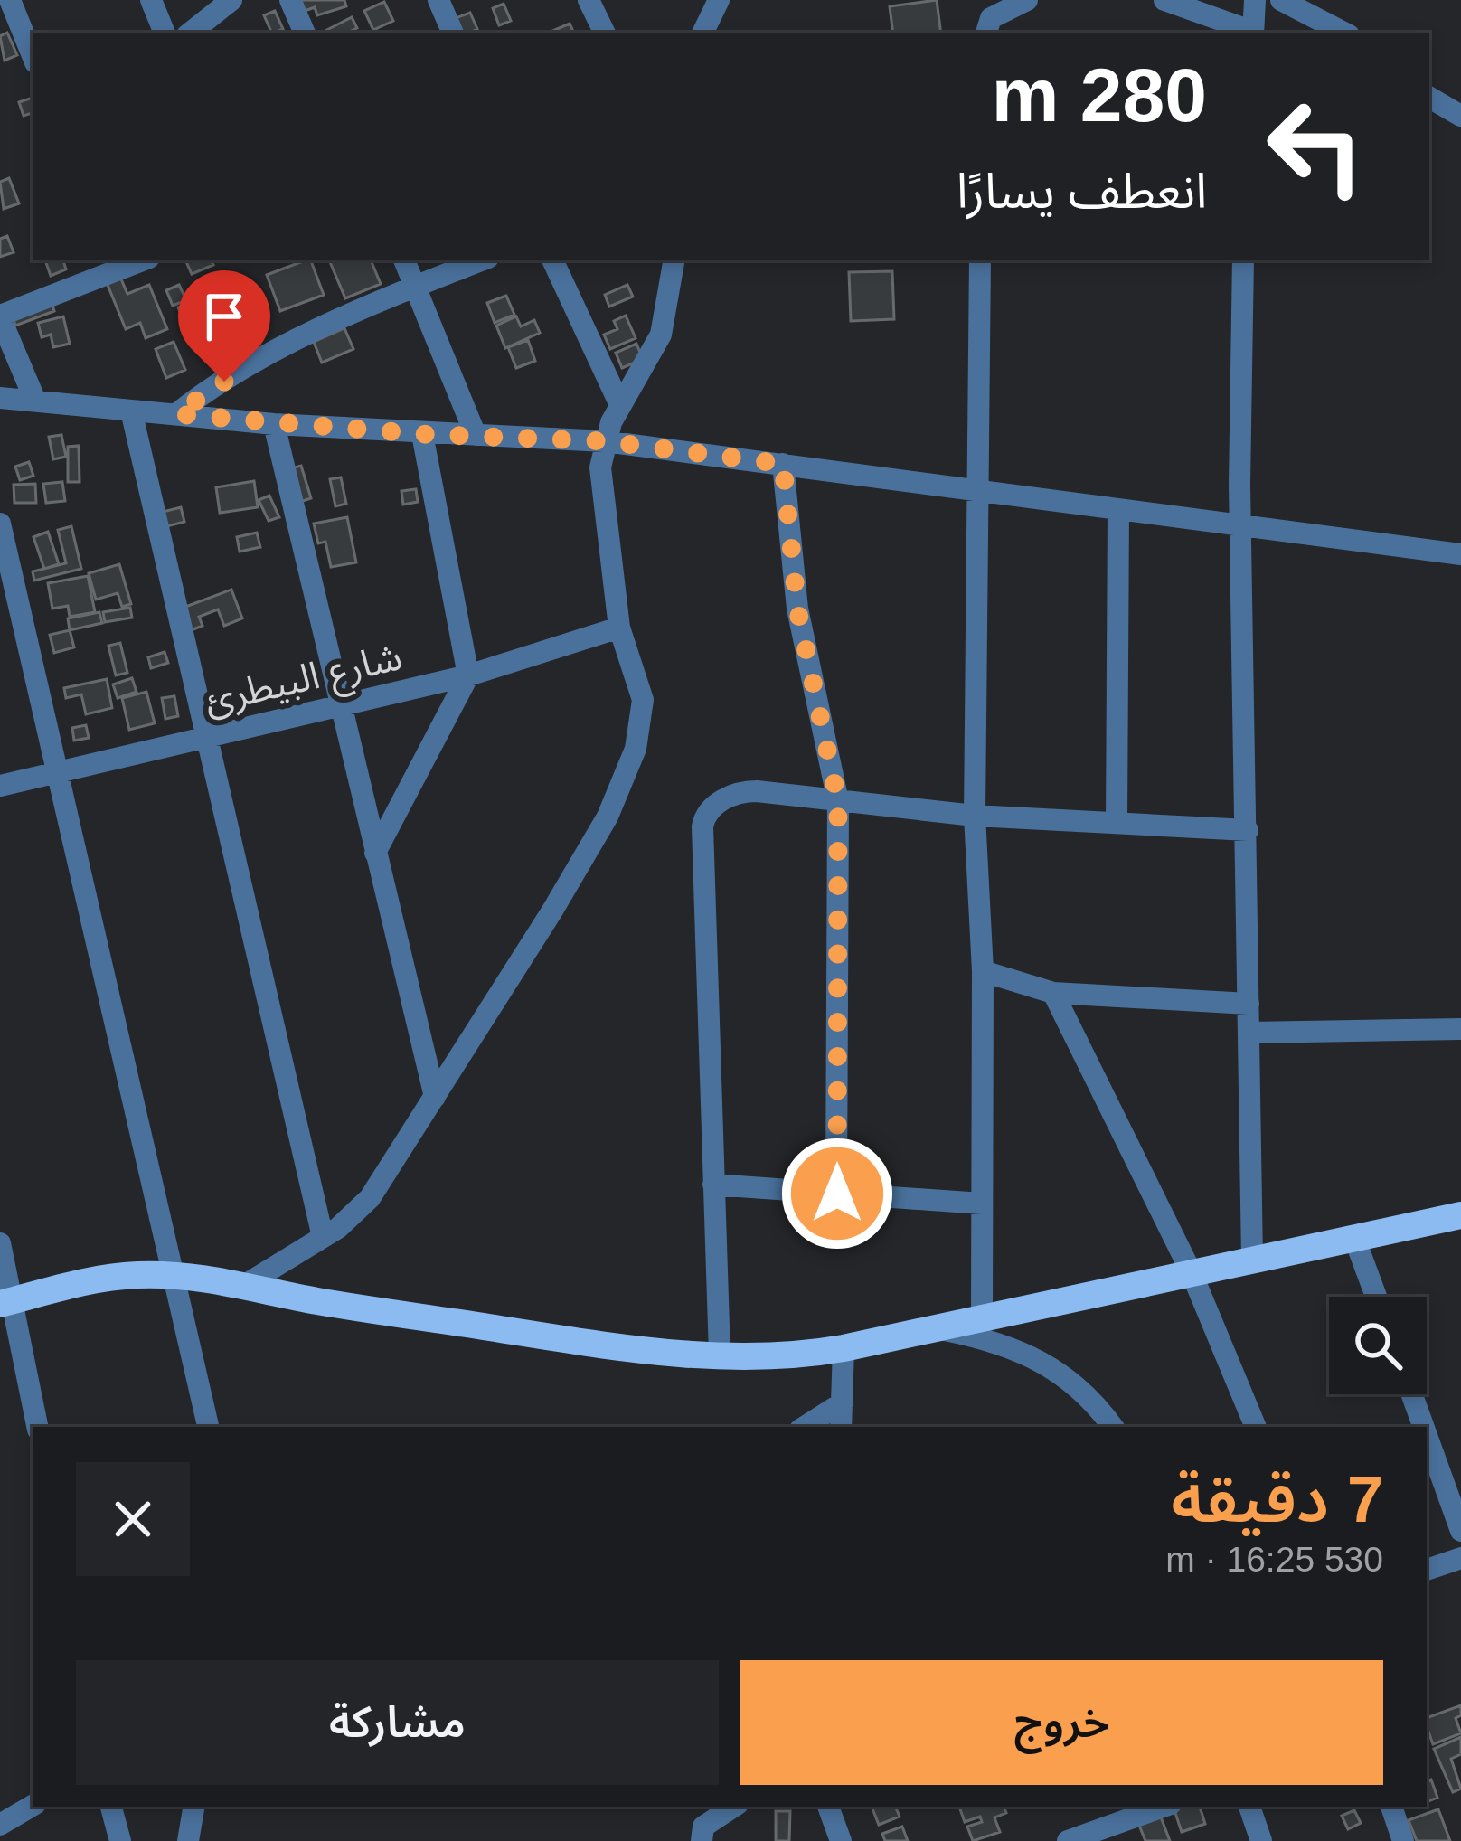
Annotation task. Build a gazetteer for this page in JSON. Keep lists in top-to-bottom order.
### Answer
{
  "streets": {
    "street": ["شارع البيطرئ"]
  },
  "page": {
    "turn": ["280 m", "انعطف يسارًا"],
    "heading": ["7 دقيقة", "530 m · 16:25"],
    "buttons": ["خروج", "مشاركة"]
  }
}
